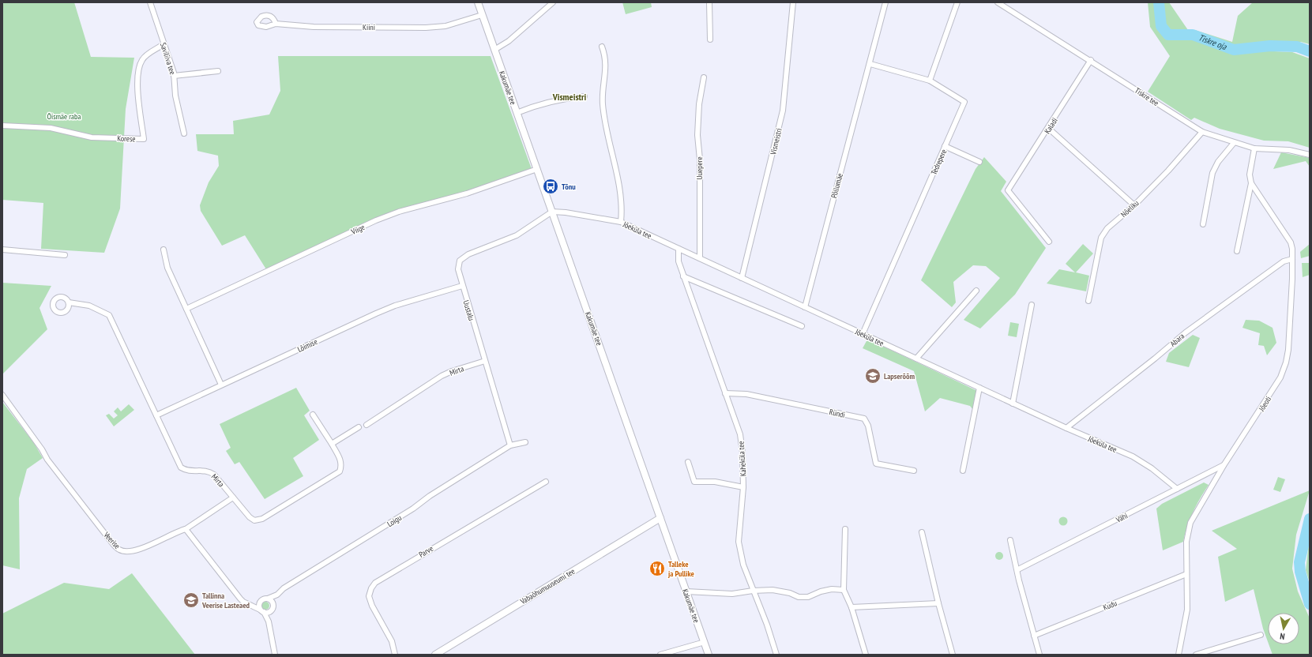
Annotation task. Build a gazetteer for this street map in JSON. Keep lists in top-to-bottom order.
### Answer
{
  "streets": {
    "street": [
      "Kiini",
      "Saviliiva tee",
      "Kakumäe tee",
      "Tiskre tee",
      "Kaladi",
      "Korese",
      "Vismeistri",
      "Tedrepere",
      "Uuepere",
      "Põllumäe",
      "Nõeliku",
      "Viige",
      "Jõeküla tee",
      "Uustalu",
      "Abara",
      "Lõimise",
      "Mirta",
      "Jõeoti",
      "Ründi",
      "Kaheküla tee",
      "Vähi",
      "Loigu",
      "Veerise",
      "Parve",
      "Vabaõhumuuseumi tee",
      "Kudu"
    ]
  },
  "crossings": [
    ["Kiini", "Kakumäe tee"],
    ["Saviliiva tee", "Korese"],
    ["Kakumäe tee", "Viige"],
    ["Kakumäe tee", "Jõeküla tee"],
    ["Kakumäe tee", "Uustalu"],
    ["Kakumäe tee", "Vabaõhumuuseumi tee"],
    ["Tiskre tee", "Kaladi"],
    ["Tiskre tee", "Nõeliku"],
    ["Vismeistri", "Jõeküla tee"],
    ["Tedrepere", "Jõeküla tee"],
    ["Uuepere", "Jõeküla tee"],
    ["Põllumäe", "Jõeküla tee"],
    ["Jõeküla tee", "Uustalu"],
    ["Jõeküla tee", "Abara"],
    ["Jõeküla tee", "Kaheküla tee"],
    ["Jõeküla tee", "Vähi"],
    ["Uustalu", "Lõimise"],
    ["Uustalu", "Mirta"],
    ["Uustalu", "Loigu"],
    ["Abara", "Jõeoti"],
    ["Lõimise", "Mirta"],
    ["Mirta", "Veerise"],
    ["Jõeoti", "Vähi"],
    ["Jõeoti", "Kudu"],
    ["Ründi", "Kaheküla tee"]
  ],
  "districts": ["Vismeistri"],
  "water": ["Tiskre oja"],
  "parks": ["Õismäe raba"],
  "places": {
    "bus stop": ["Tõnu"],
    "school or university": ["Lapserõõm", "Tallinna Veerise Lasteaed"],
    "restaurant": ["Talleke ja Pullike"]
  },
  "north": "bottom"
}
